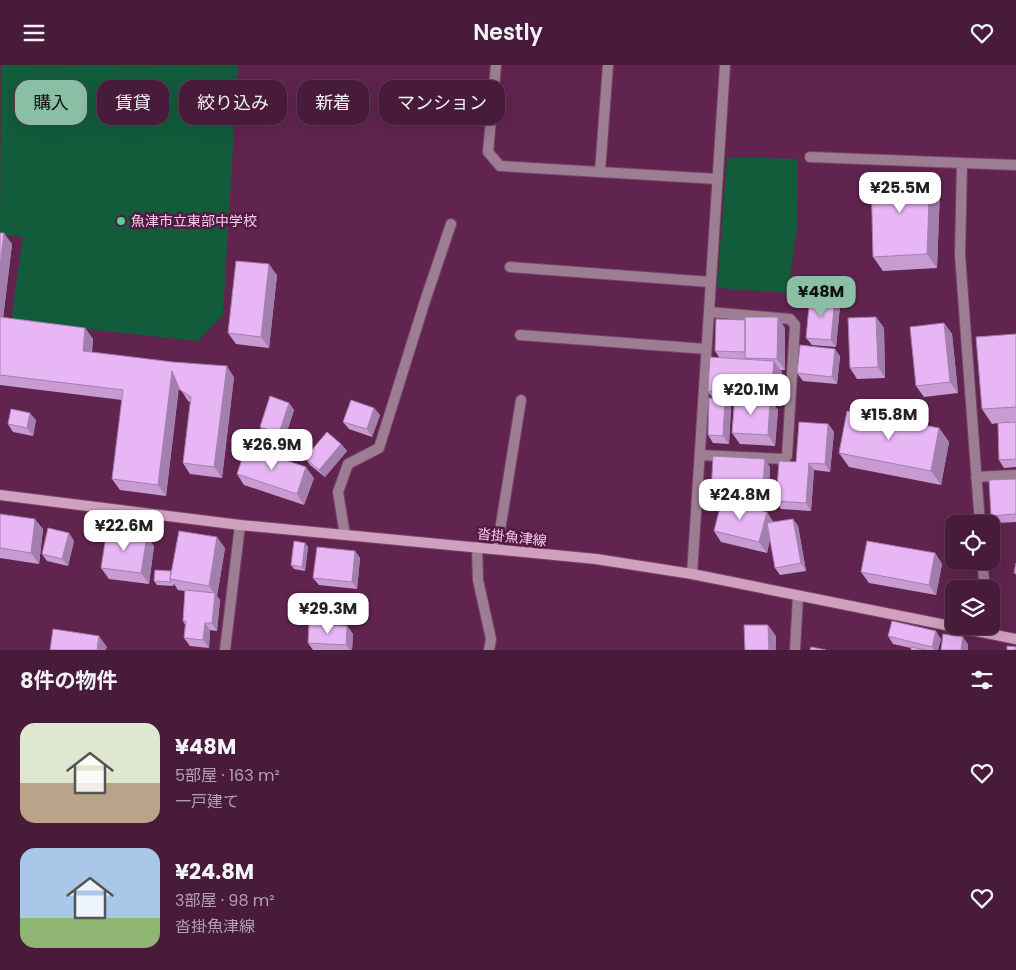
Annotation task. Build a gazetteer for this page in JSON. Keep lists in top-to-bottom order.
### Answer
{
  "streets": {
    "main road": ["沓掛魚津線"]
  },
  "places": ["魚津市立東部中学校"],
  "page": {
    "header": "Nestly",
    "chip": [
      "購入",
      "賃貸",
      "絞り込み",
      "新着",
      "マンション"
    ],
    "price": [
      "¥25.5M",
      "¥48M",
      "¥20.1M",
      "¥15.8M",
      "¥26.9M",
      "¥24.8M",
      "¥22.6M",
      "¥29.3M"
    ],
    "heading": "8件の物件",
    "list": [
      {
        "name": "¥48M",
        "note": "5部屋 · 163 m² · 一戸建て"
      },
      {
        "name": "¥24.8M",
        "note": "3部屋 · 98 m² · 沓掛魚津線"
      }
    ]
  }
}
